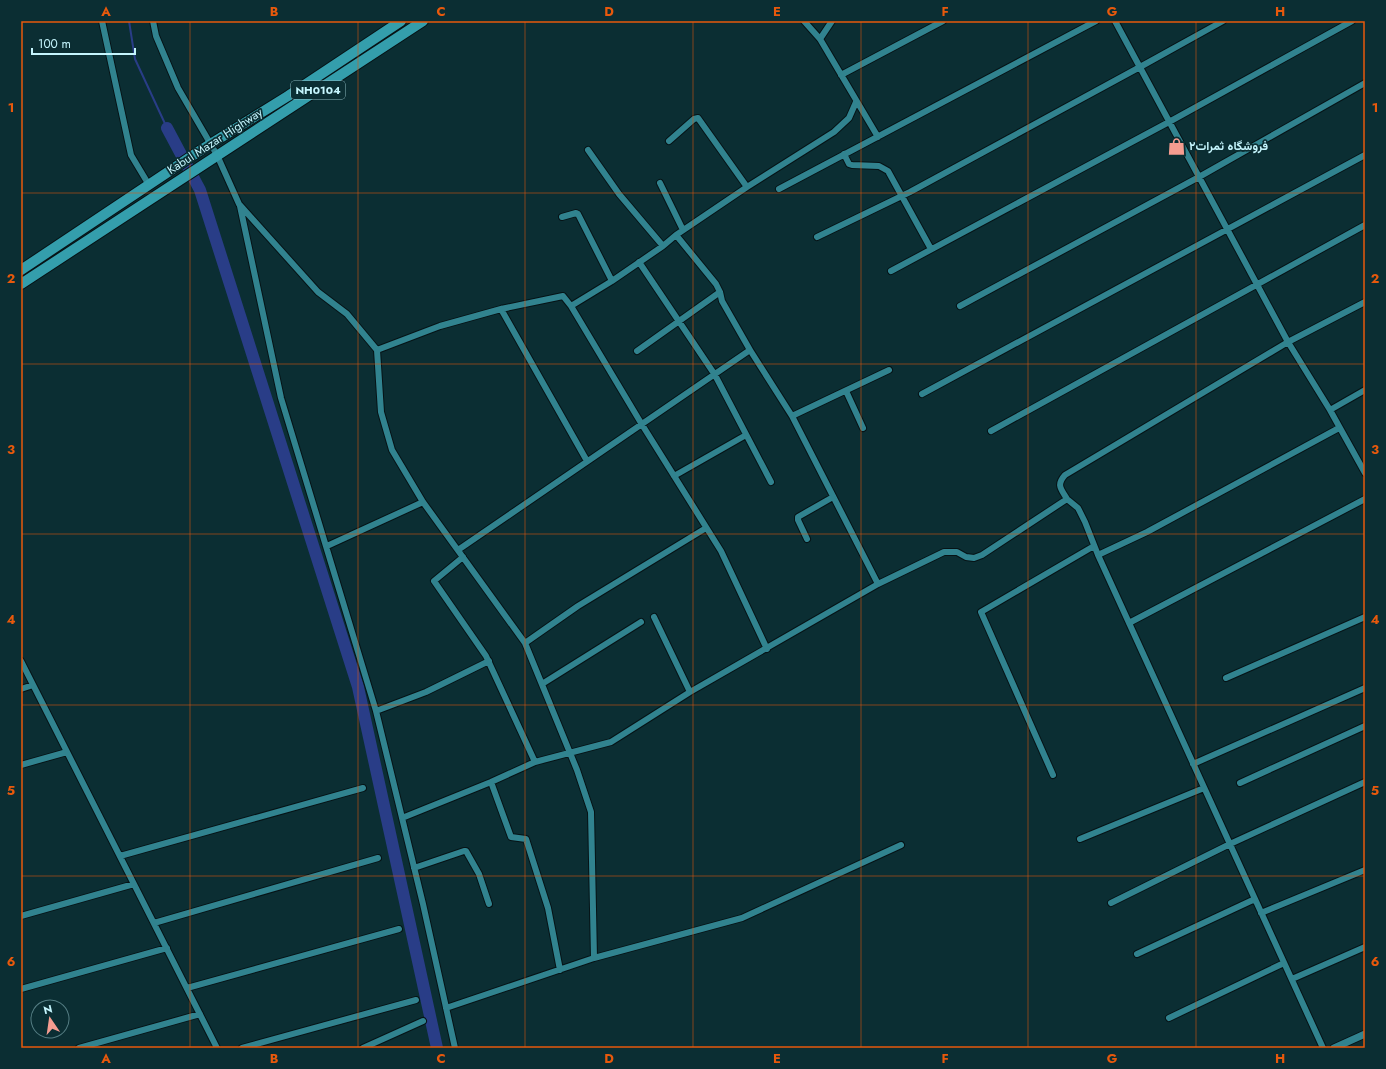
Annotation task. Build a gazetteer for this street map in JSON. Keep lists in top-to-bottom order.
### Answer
{
  "streets": {
    "highway": ["NH0104", "Kabul Mazar Highway"]
  },
  "places": {
    "shop": ["فروشگاه ثمرات٢"]
  },
  "scale_bar": "100 m",
  "north": "top",
  "grid": {
    "columns": [
      "A",
      "B",
      "C",
      "D",
      "E",
      "F",
      "G",
      "H"
    ],
    "rows": [
      "1",
      "2",
      "3",
      "4",
      "5",
      "6"
    ]
  }
}
